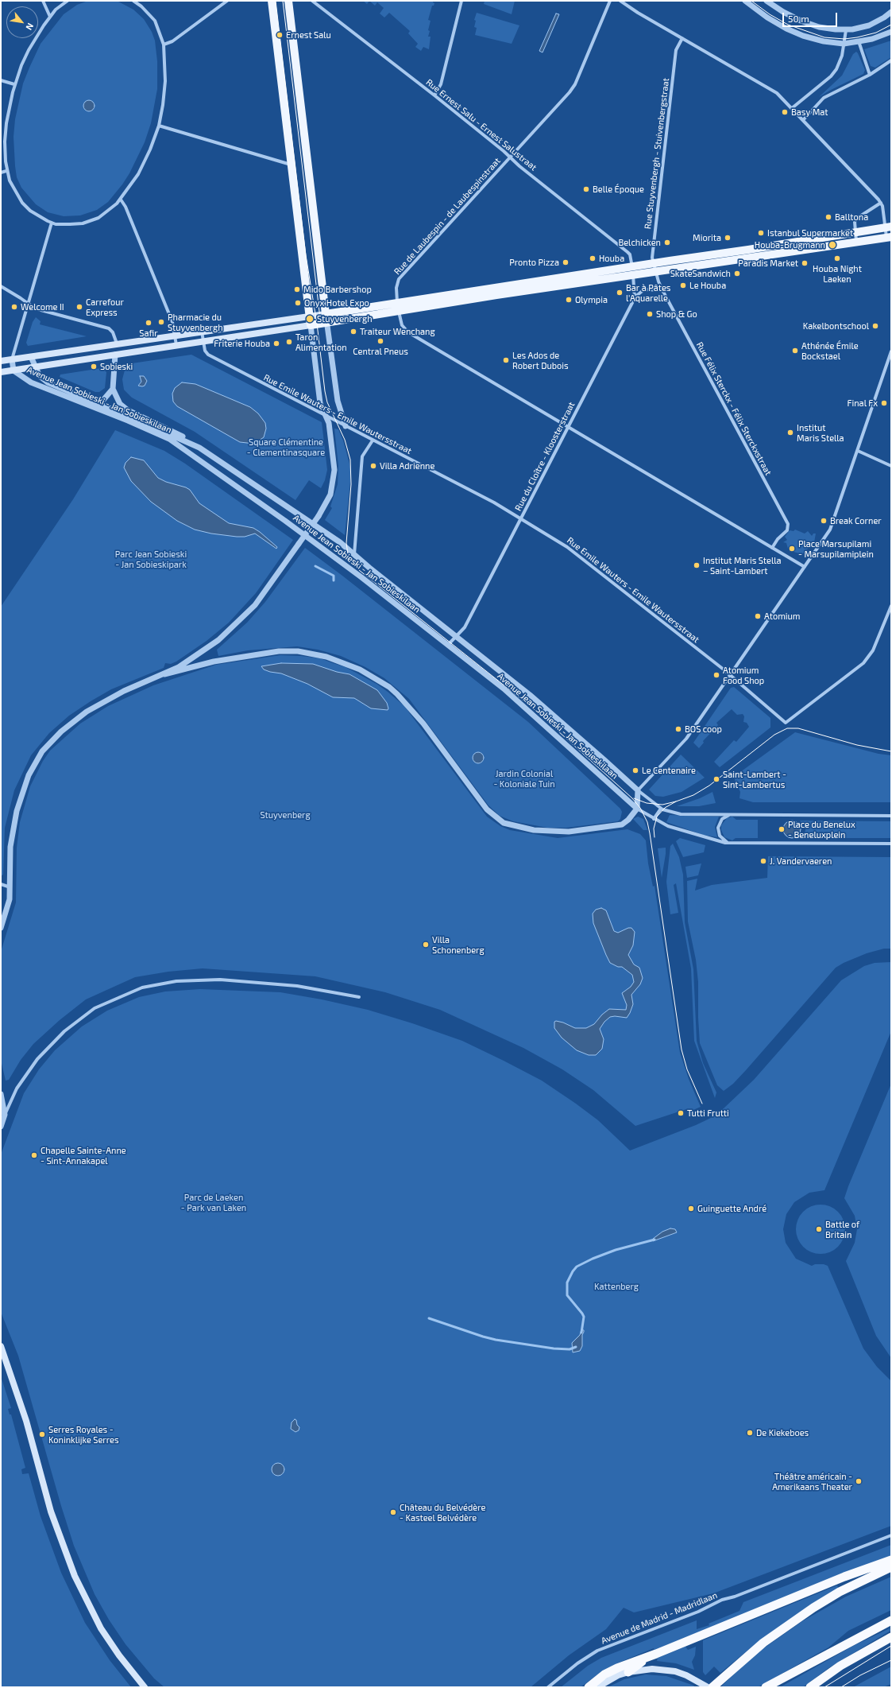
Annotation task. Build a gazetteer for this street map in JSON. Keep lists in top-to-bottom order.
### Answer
{
  "streets": {
    "street": [
      "Rue Ernest Salu - Ernest Salustraat",
      "Rue Stuyvenbergh - Stuivenbergstraat",
      "Rue de Laubespin - de Laubespinstraat",
      "Avenue Jean Sobieski - Jan Sobieskilaan",
      "Rue Félix Sterckx - Félix Sterckxstraat",
      "Rue Emile Wauters - Emile Wautersstraat",
      "Rue du Cloître - Kloosterstraat",
      "Avenue de Madrid - Madridlaan"
    ]
  },
  "crossings": [
    ["Rue Ernest Salu - Ernest Salustraat", "Rue de Laubespin - de Laubespinstraat"],
    ["Rue Stuyvenbergh - Stuivenbergstraat", "Rue Félix Sterckx - Félix Sterckxstraat"],
    ["Rue de Laubespin - de Laubespinstraat", "Rue Félix Sterckx - Félix Sterckxstraat"],
    ["Rue de Laubespin - de Laubespinstraat", "Rue du Cloître - Kloosterstraat"],
    ["Avenue Jean Sobieski - Jan Sobieskilaan", "Rue du Cloître - Kloosterstraat"],
    ["Rue Emile Wauters - Emile Wautersstraat", "Rue du Cloître - Kloosterstraat"]
  ],
  "parks": [
    "Square Clémentine - Clementinasquare",
    "Parc Jean Sobieski - Jan Sobieskipark",
    "Jardin Colonial - Koloniale Tuin",
    "Stuyvenberg",
    "Parc de Laeken - Park van Laken",
    "Kattenberg"
  ],
  "places": [
    "Ernest Salu",
    "Basy Mat",
    "Belle Époque",
    "Balltona",
    "Istanbul Supermarket",
    "Miorita",
    "Belchicken",
    "Houba-Brugmann",
    "Houba",
    "Houba Night Laeken",
    "Pronto Pizza",
    "Paradis Market",
    "SkateSandwich",
    "Le Houba",
    "Mido Barbershop",
    "Bar à Pâtes l'Aquarelle",
    "Olympia",
    "Onyx Hotel Expo",
    "Welcome II",
    "Carrefour Express",
    "Shop & Go",
    "Stuyvenbergh",
    "Pharmacie du Stuyvenbergh",
    "Safir",
    "Kakelbontschool",
    "Traiteur Wenchang",
    "Central Pneus",
    "Taron Alimentation",
    "Friterie Houba",
    "Athénée Émile Bockstael",
    "Les Ados de Robert Dubois",
    "Sobieski",
    "Final Fx",
    "Institut Maris Stella",
    "Villa Adrienne",
    "Break Corner",
    "Place Marsupilami - Marsupilamiplein",
    "Institut Maris Stella – Saint-Lambert",
    "Atomium",
    "Atomium Food Shop",
    "BOS coop",
    "Le Centenaire",
    "Saint-Lambert - Sint-Lambertus",
    "Place du Benelux - Beneluxplein",
    "J. Vandervaeren",
    "Villa Schonenberg",
    "Tutti Frutti",
    "Chapelle Sainte-Anne - Sint-Annakapel",
    "Guinguette André",
    "Battle of Britain",
    "De Kiekeboes",
    "Serres Royales - Koninklijke Serres",
    "Théâtre américain - Amerikaans Theater",
    "Château du Belvédère - Kasteel Belvédère"
  ],
  "scale_bar": "50 m",
  "north": "bottom right"
}
